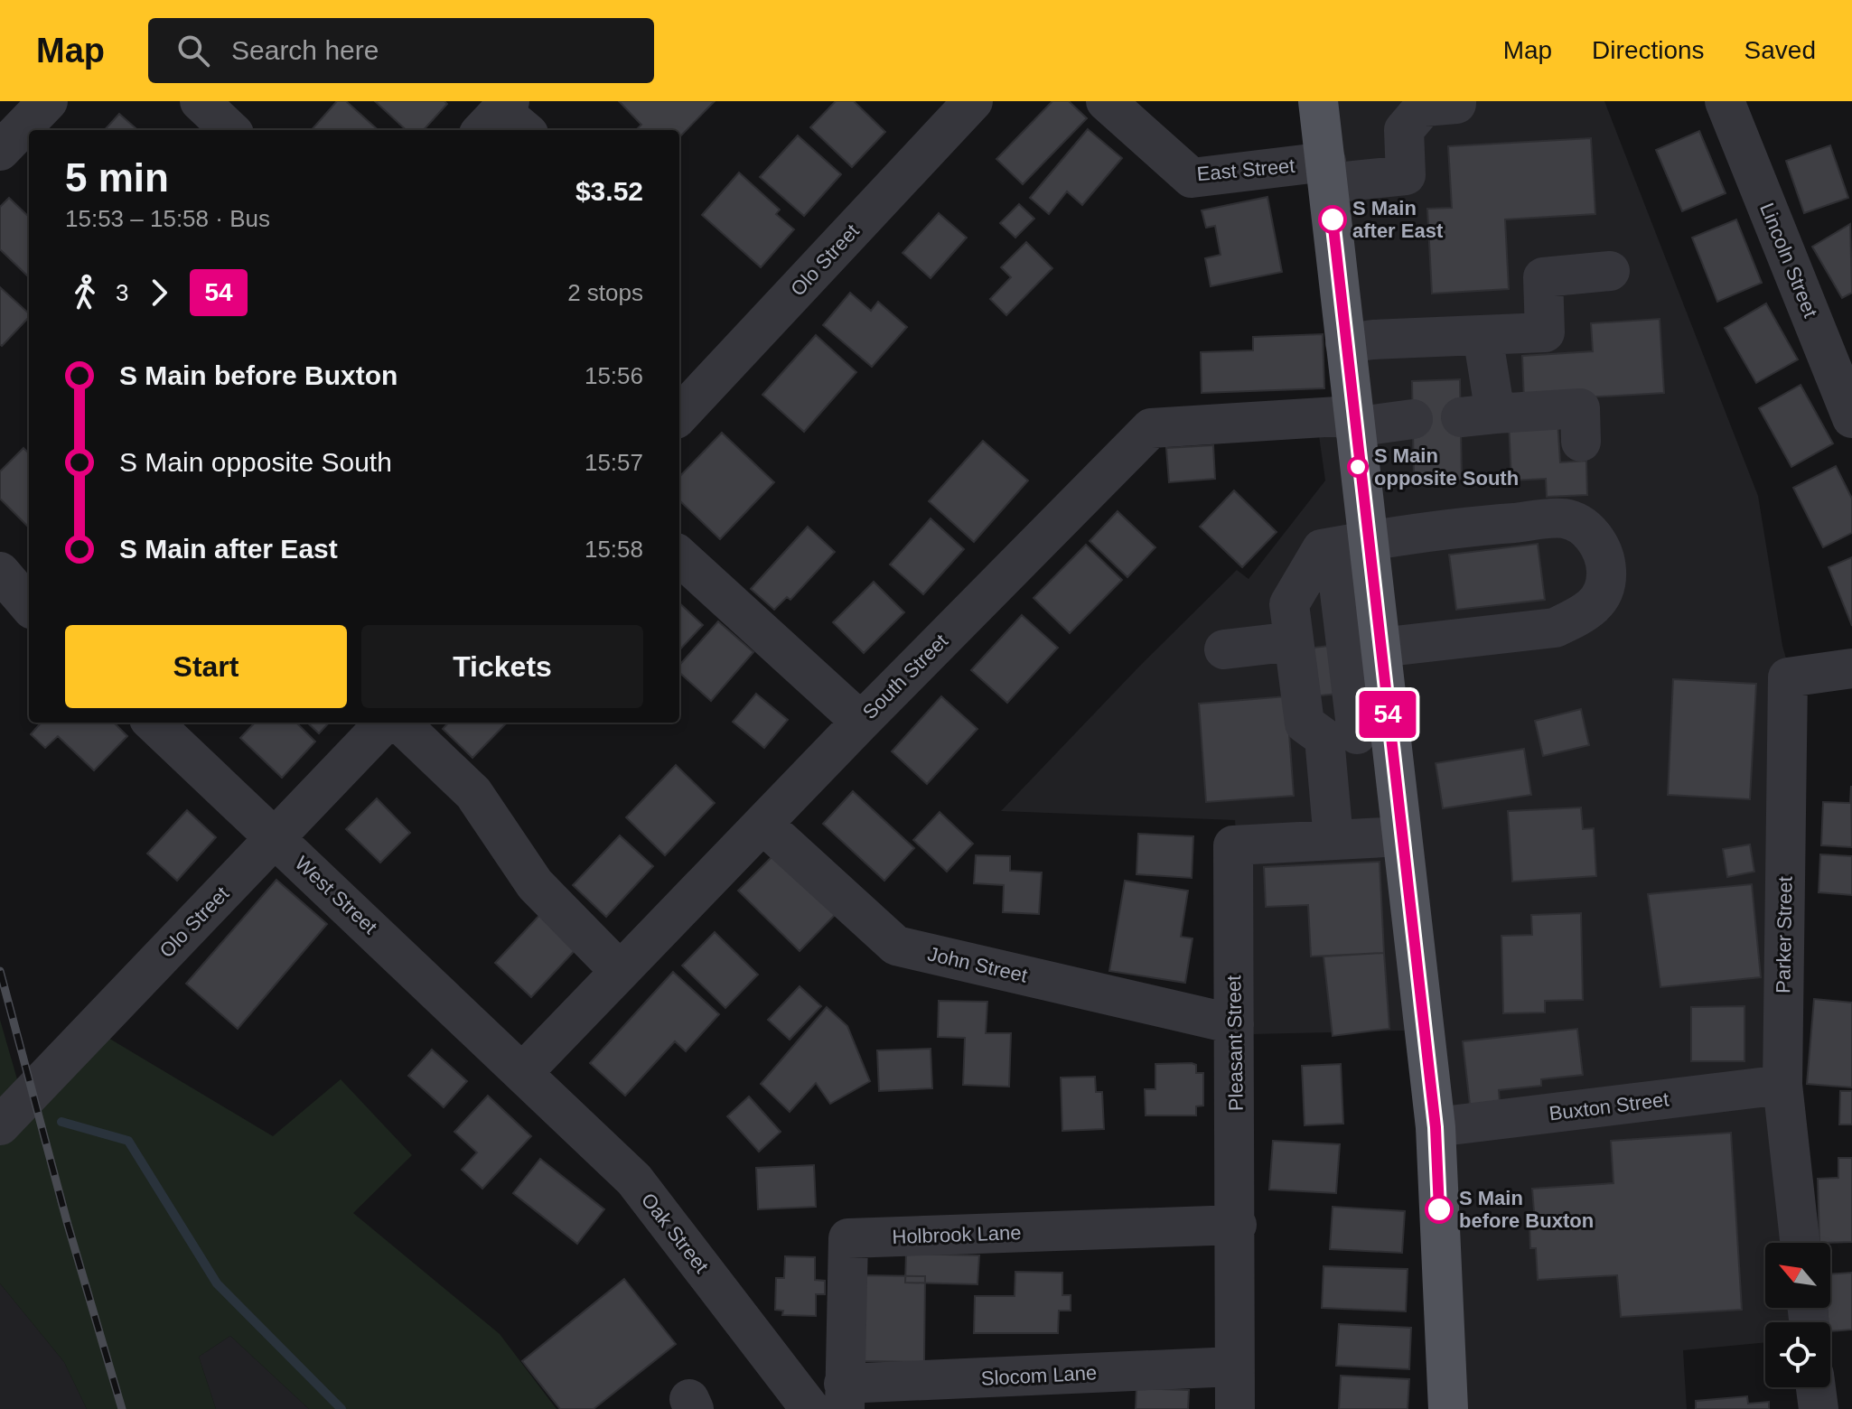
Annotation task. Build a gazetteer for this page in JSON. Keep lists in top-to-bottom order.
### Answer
{
  "streets": {
    "street": [
      "East Street",
      "Olo Street",
      "Lincoln Street",
      "South Street",
      "West Street",
      "Parker Street",
      "John Street",
      "Pleasant Street",
      "Buxton Street",
      "Oak Street",
      "Holbrook Lane",
      "Slocom Lane"
    ]
  },
  "crossings": [
    ["Olo Street", "West Street"],
    ["South Street", "West Street"],
    ["South Street", "John Street"],
    ["South Street", "Oak Street"],
    ["West Street", "Oak Street"],
    ["Parker Street", "Buxton Street"],
    ["John Street", "Pleasant Street"],
    ["Pleasant Street", "Holbrook Lane"],
    ["Pleasant Street", "Slocom Lane"],
    ["Holbrook Lane", "Slocom Lane"]
  ],
  "places": ["S Main after East", "S Main opposite South", "S Main before Buxton"],
  "lines": ["bus line 54"],
  "north": "top left",
  "page": {
    "header": "Map",
    "search": "Search here",
    "nav": ["Map", "Directions", "Saved"],
    "on_map": "54",
    "heading": ["5 min", "15:53 – 15:58 · Bus", "$3.52"],
    "legs": ["3", "54", "2 stops"],
    "list": [
      {
        "name": "S Main before Buxton",
        "value": "15:56"
      },
      {
        "name": "S Main opposite South",
        "value": "15:57"
      },
      {
        "name": "S Main after East",
        "value": "15:58"
      }
    ],
    "buttons": ["Start", "Tickets"]
  }
}
